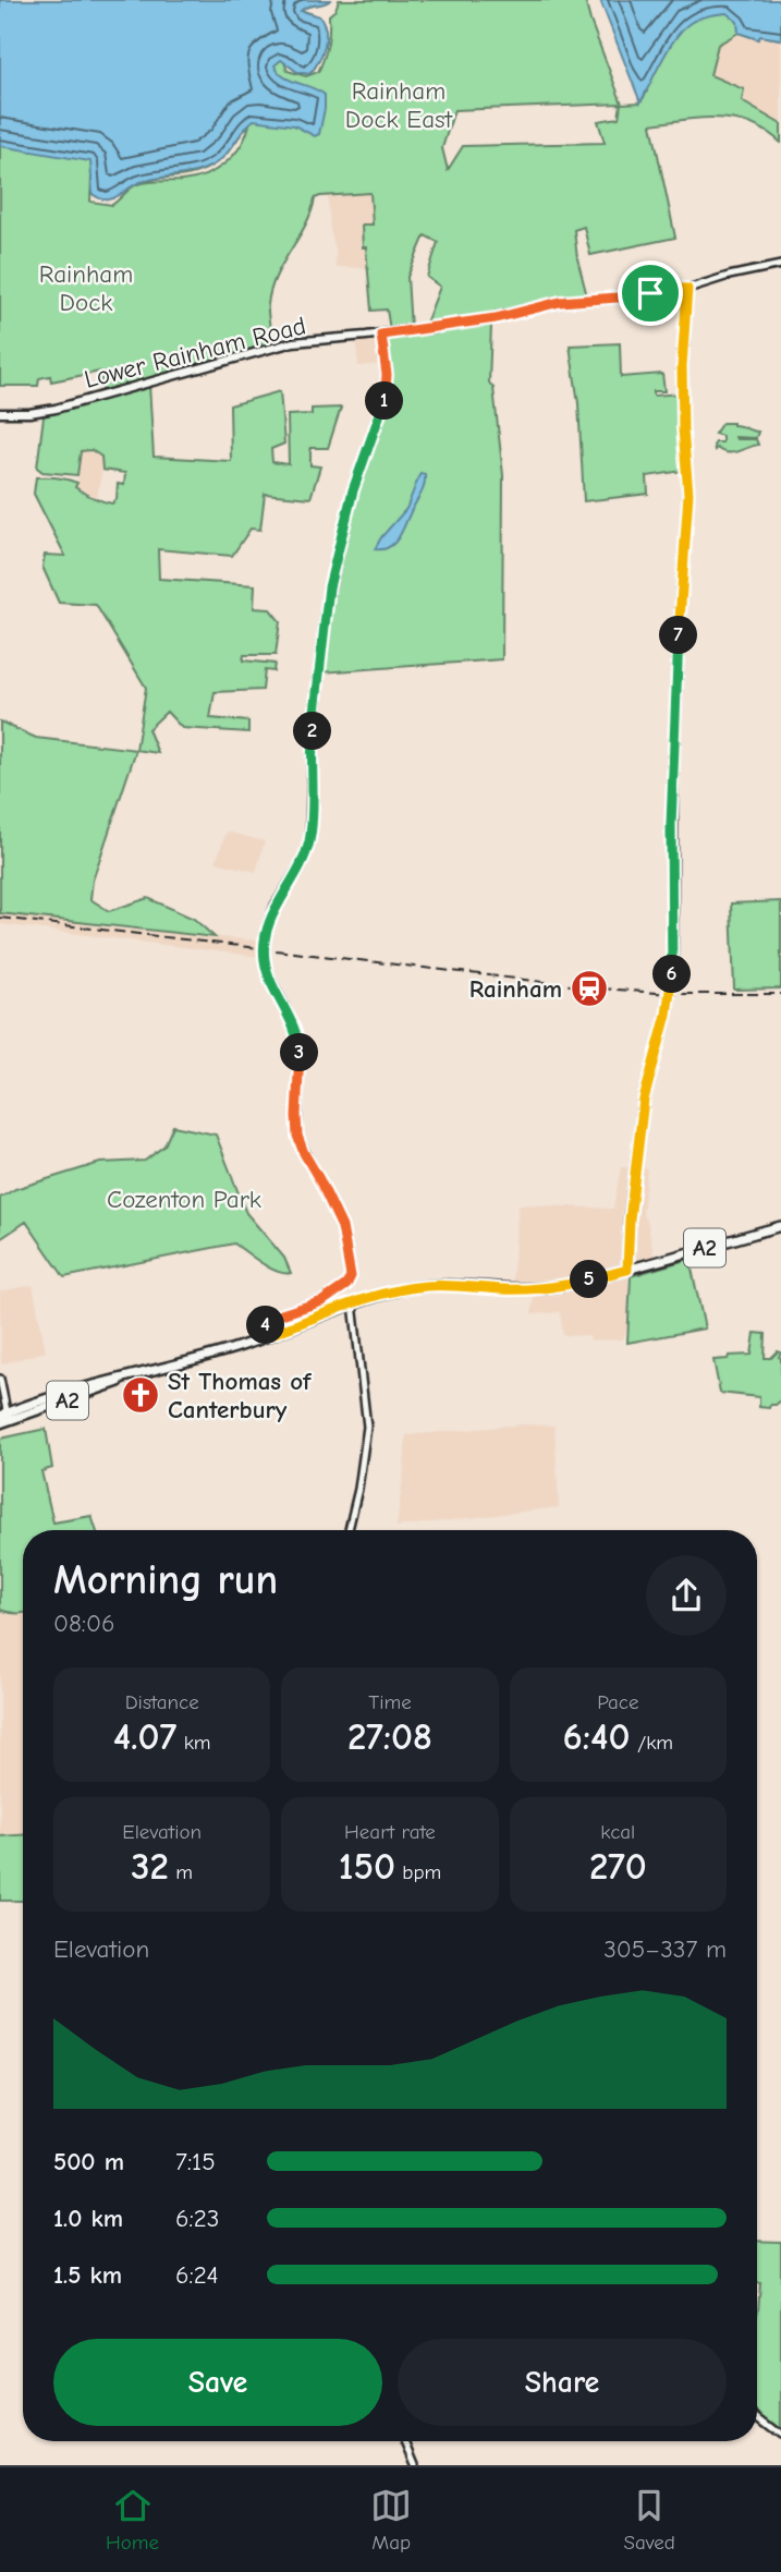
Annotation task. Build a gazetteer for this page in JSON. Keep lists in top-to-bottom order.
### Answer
{
  "streets": {
    "main road": ["Lower Rainham Road", "A2"]
  },
  "parks": ["Rainham Dock East", "Rainham Dock", "Cozenton Park"],
  "places": {
    "station": ["Rainham"],
    "church": ["St Thomas of Canterbury"]
  },
  "page": {
    "pins": [
      "1",
      "7",
      "2",
      "6",
      "3",
      "5",
      "4"
    ],
    "heading": ["Morning run", "08:06"],
    "stats": [
      ["Distance", "4.07 km"],
      ["Time", "27:08"],
      ["Pace", "6:40 /km"],
      ["Elevation", "32 m"],
      ["Heart rate", "150 bpm"],
      ["kcal", "270"]
    ],
    "chart": ["Elevation", "305–337 m"],
    "list": [
      {
        "name": "500 m",
        "note": "7:15"
      },
      {
        "name": "1.0 km",
        "note": "6:23"
      },
      {
        "name": "1.5 km",
        "note": "6:24"
      }
    ],
    "buttons": ["Save", "Share"],
    "tabs": ["Home", "Map", "Saved"]
  }
}
